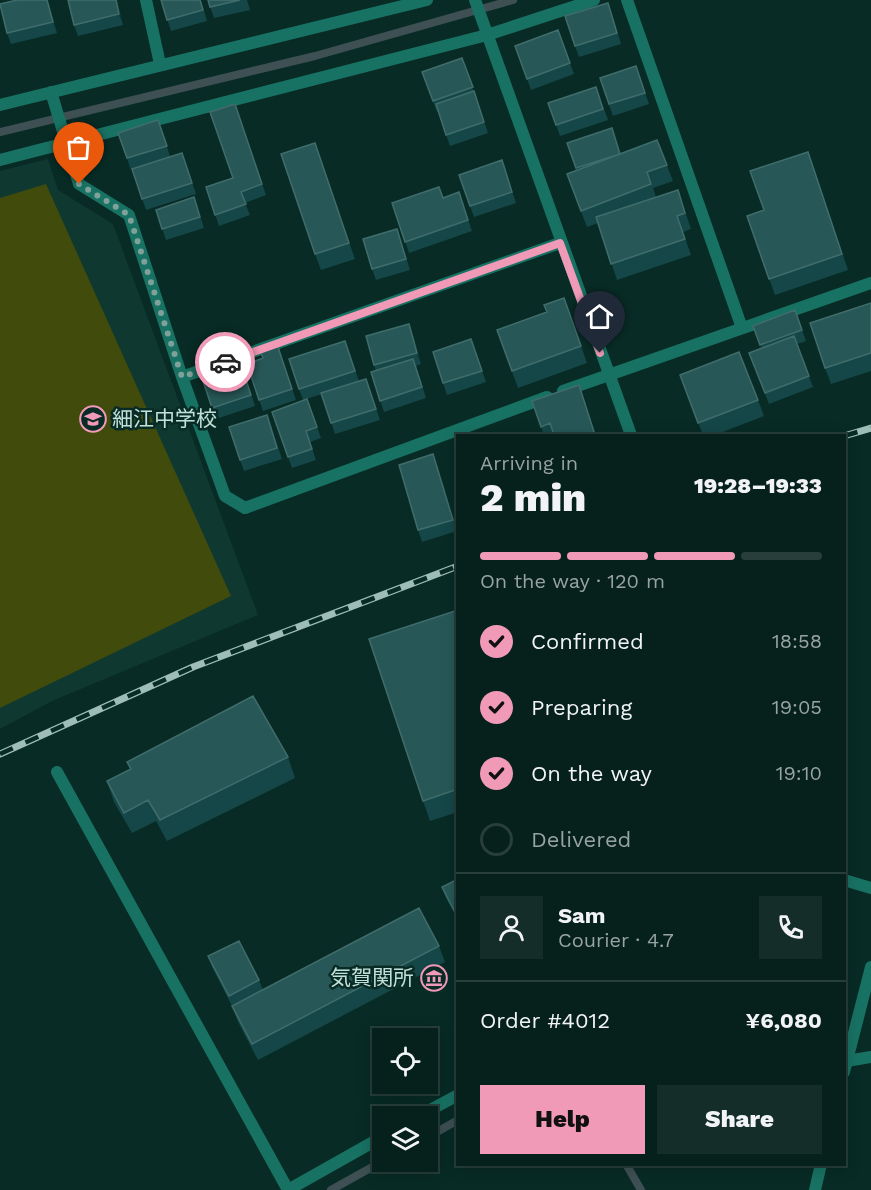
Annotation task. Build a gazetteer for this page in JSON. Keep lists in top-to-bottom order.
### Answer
{
  "places": {
    "school or university": ["細江中学校"],
    "museum": ["気賀関所"]
  },
  "page": {
    "heading": ["2 min", "Arriving in", "19:28–19:33"],
    "panel": [
      "Sam",
      "Courier · 4.7",
      "Order #4012",
      "¥6,080"
    ],
    "bar": "On the way · 120 m",
    "list": [
      ["Confirmed", "18:58"],
      ["Preparing", "19:05"],
      ["On the way", "19:10"],
      "Delivered"
    ],
    "buttons": ["Help", "Share"]
  }
}
